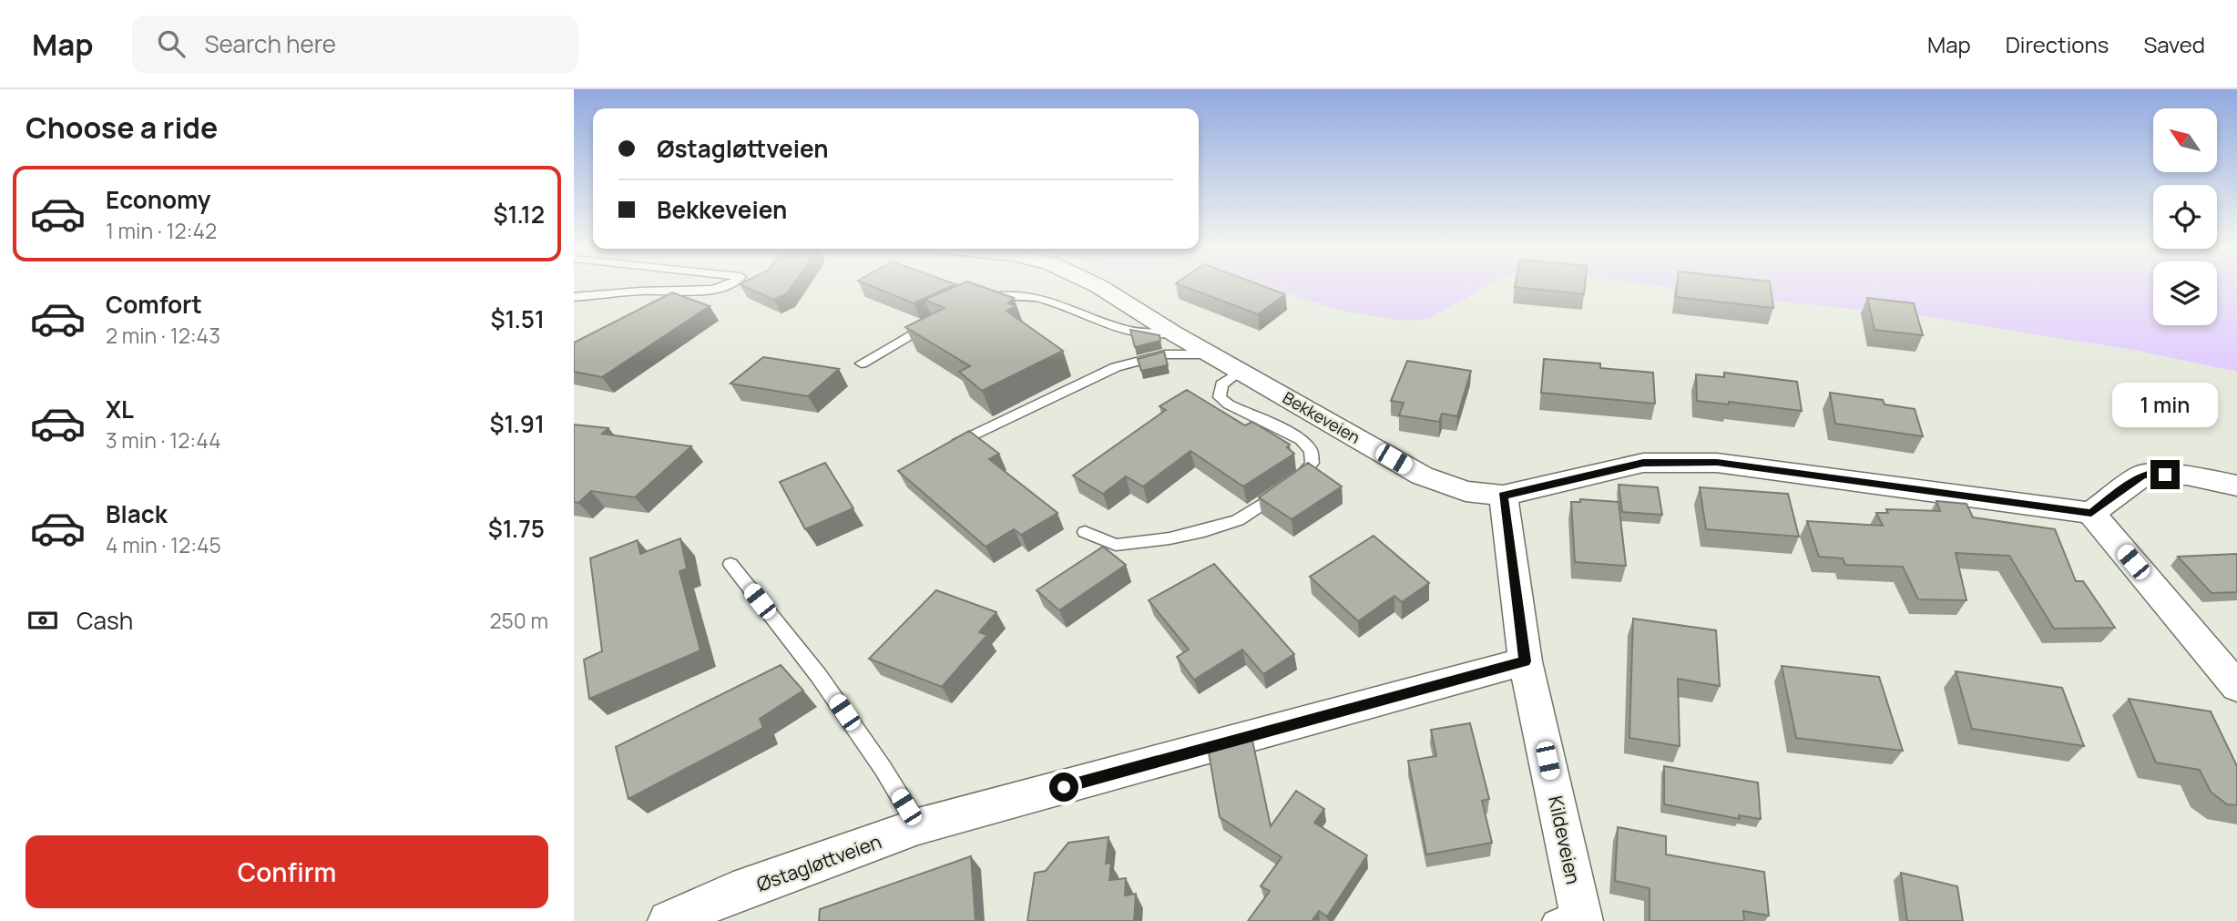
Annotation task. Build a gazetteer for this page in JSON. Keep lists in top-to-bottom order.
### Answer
{
  "streets": {
    "street": ["Bekkeveien", "Kildeveien", "Østagløttveien"]
  },
  "crossings": [
    ["Bekkeveien", "Kildeveien"],
    ["Kildeveien", "Østagløttveien"]
  ],
  "north": "top left",
  "page": {
    "header": "Map",
    "search": "Search here",
    "nav": ["Map", "Directions", "Saved"],
    "heading": "Choose a ride",
    "banner": ["Østagløttveien", "Bekkeveien"],
    "list": [
      {
        "name": "Economy",
        "note": "1 min · 12:42",
        "value": "$1.12"
      },
      {
        "name": "Comfort",
        "note": "2 min · 12:43",
        "value": "$1.51"
      },
      {
        "name": "XL",
        "note": "3 min · 12:44",
        "value": "$1.91"
      },
      {
        "name": "Black",
        "note": "4 min · 12:45",
        "value": "$1.75"
      }
    ],
    "bubble": "1 min",
    "pay": ["Cash", "250 m"],
    "buttons": "Confirm"
  }
}
